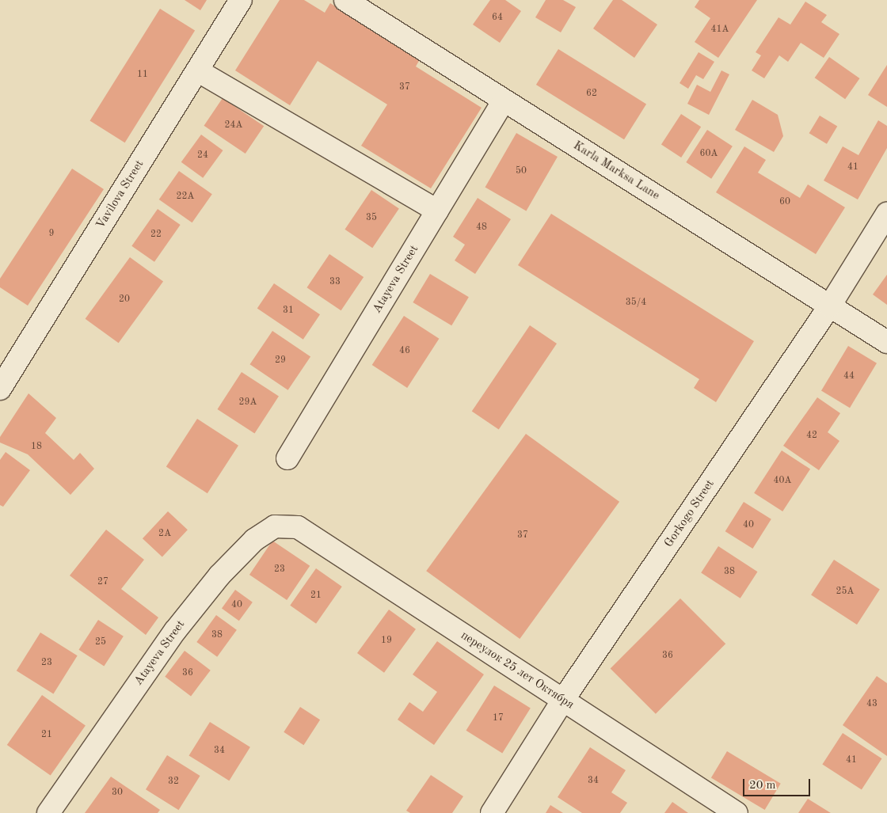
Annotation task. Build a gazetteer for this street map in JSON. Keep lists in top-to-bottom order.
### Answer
{
  "streets": {
    "street": [
      "Karla Marksa Lane",
      "Vavilova Street",
      "Atayeva Street",
      "Gorkogo Street",
      "переулок 25 лет Октября"
    ]
  },
  "crossings": [
    ["Karla Marksa Lane", "Atayeva Street"],
    ["Karla Marksa Lane", "Gorkogo Street"],
    ["Atayeva Street", "переулок 25 лет Октября"],
    ["Gorkogo Street", "переулок 25 лет Октября"]
  ],
  "house_numbers": [
    "64",
    "41А",
    "11",
    "37",
    "62",
    "24А",
    "60А",
    "24",
    "41",
    "50",
    "22А",
    "60",
    "35",
    "48",
    "9",
    "22",
    "33",
    "20",
    "35/4",
    "31",
    "46",
    "29",
    "44",
    "29А",
    "42",
    "18",
    "40А",
    "40",
    "2А",
    "37",
    "23",
    "38",
    "27",
    "25А",
    "21",
    "40",
    "38",
    "19",
    "25",
    "36",
    "23",
    "36",
    "43",
    "17",
    "21",
    "34",
    "41",
    "34",
    "32",
    "30"
  ],
  "scale_bar": "20 m"
}
